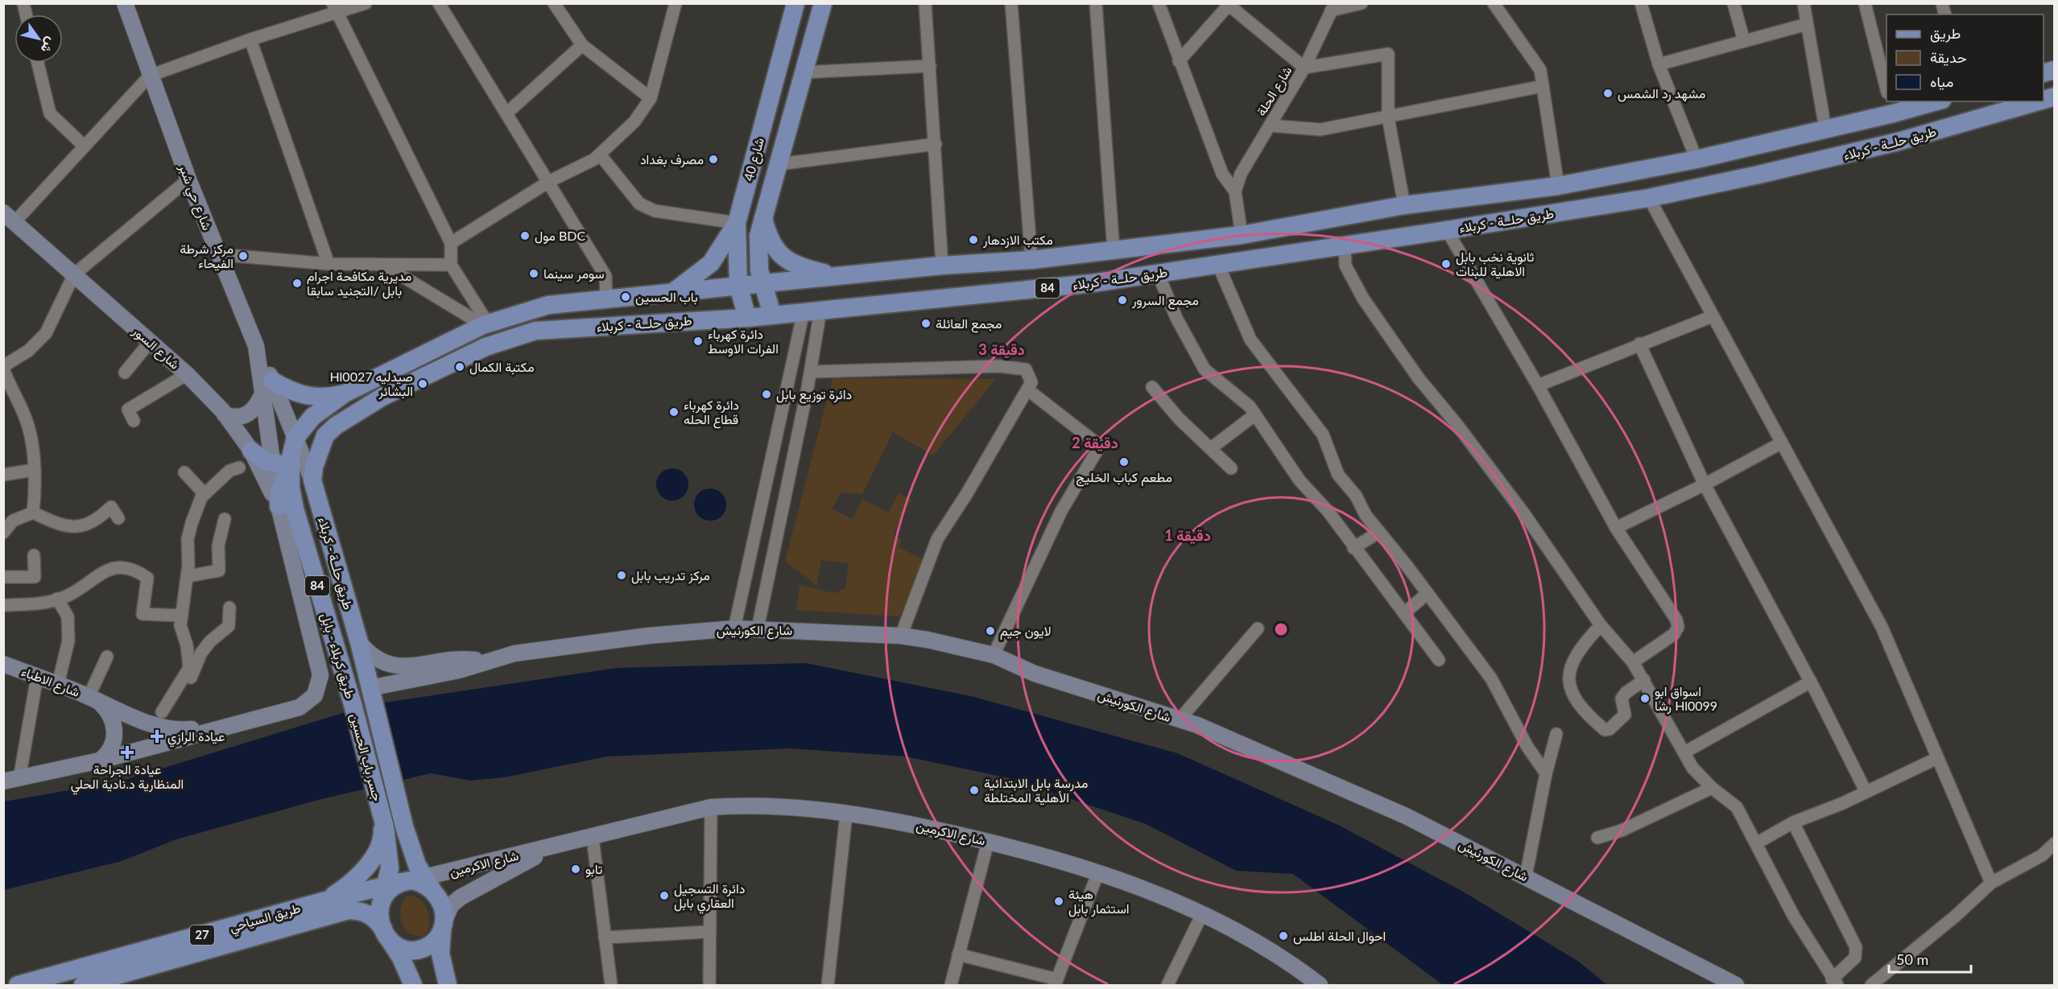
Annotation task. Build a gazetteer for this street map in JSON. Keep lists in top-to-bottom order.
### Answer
{
  "streets": {
    "main road": [
      "طريق حلــة - كربلاء",
      "شارع 40",
      "84",
      "طريق كربلاء - بابل",
      "جسر باب الحسين",
      "طريق السياحي",
      "27"
    ],
    "street": [
      "شارع الحلة",
      "شارع حي شبر",
      "شارع السور",
      "شارع الكورنيش",
      "شارع الاطباء",
      "شارع الاكرمين"
    ]
  },
  "crossings": [
    ["طريق حلــة - كربلاء", "شارع 40"],
    ["طريق حلــة - كربلاء", "شارع الكورنيش"],
    ["طريق حلــة - كربلاء", "طريق كربلاء - بابل"],
    ["طريق حلــة - كربلاء", "جسر باب الحسين"],
    ["84", "جسر باب الحسين"],
    ["84", "شارع الاكرمين"],
    ["84", "طريق السياحي"],
    ["شارع الكورنيش", "جسر باب الحسين"],
    ["طريق كربلاء - بابل", "جسر باب الحسين"],
    ["جسر باب الحسين", "شارع الاكرمين"],
    ["جسر باب الحسين", "طريق السياحي"],
    ["شارع الاكرمين", "طريق السياحي"]
  ],
  "places": {
    "other": [
      "مشهد رد الشمس",
      "مصرف بغداد",
      "مول BDC",
      "مكتب الازدهار",
      "مركز شرطة الفيحاء",
      "ثانوية نخب بابل الاهلية للبنات",
      "سومر سينما",
      "مديرية مكافحة اجرام بابل /التجنيد سابقا",
      "باب الحسين",
      "مجمع السرور",
      "مجمع العائلة",
      "دائرة كهرباء الفرات الاوسط",
      "مكتبة الكمال",
      "Hl0027 صيدليه البشائر",
      "دائرة توزيع بابل",
      "دائرة كهرباء قطاع الحله",
      "مطعم كباب الخليج",
      "مركز تدريب بابل",
      "لايون جيم",
      "اسواق ابو رشا Hl0099",
      "مدرسة بابل الابتدائية الأهلية المختلطة",
      "تابو",
      "دائرة التسجيل العقاري بابل",
      "هيئة استثمار بابل",
      "احوال الحلة اطلس"
    ],
    "health": ["عيادة الرازي", "عيادة الجراحة المنظارية د.نادية الحلي"]
  },
  "legend": ["طريق", "حديقة", "مياه"],
  "scale_bar": "50 m",
  "north": "bottom right",
  "rings": ["3 دقيقة", "2 دقيقة", "1 دقيقة"]
}
